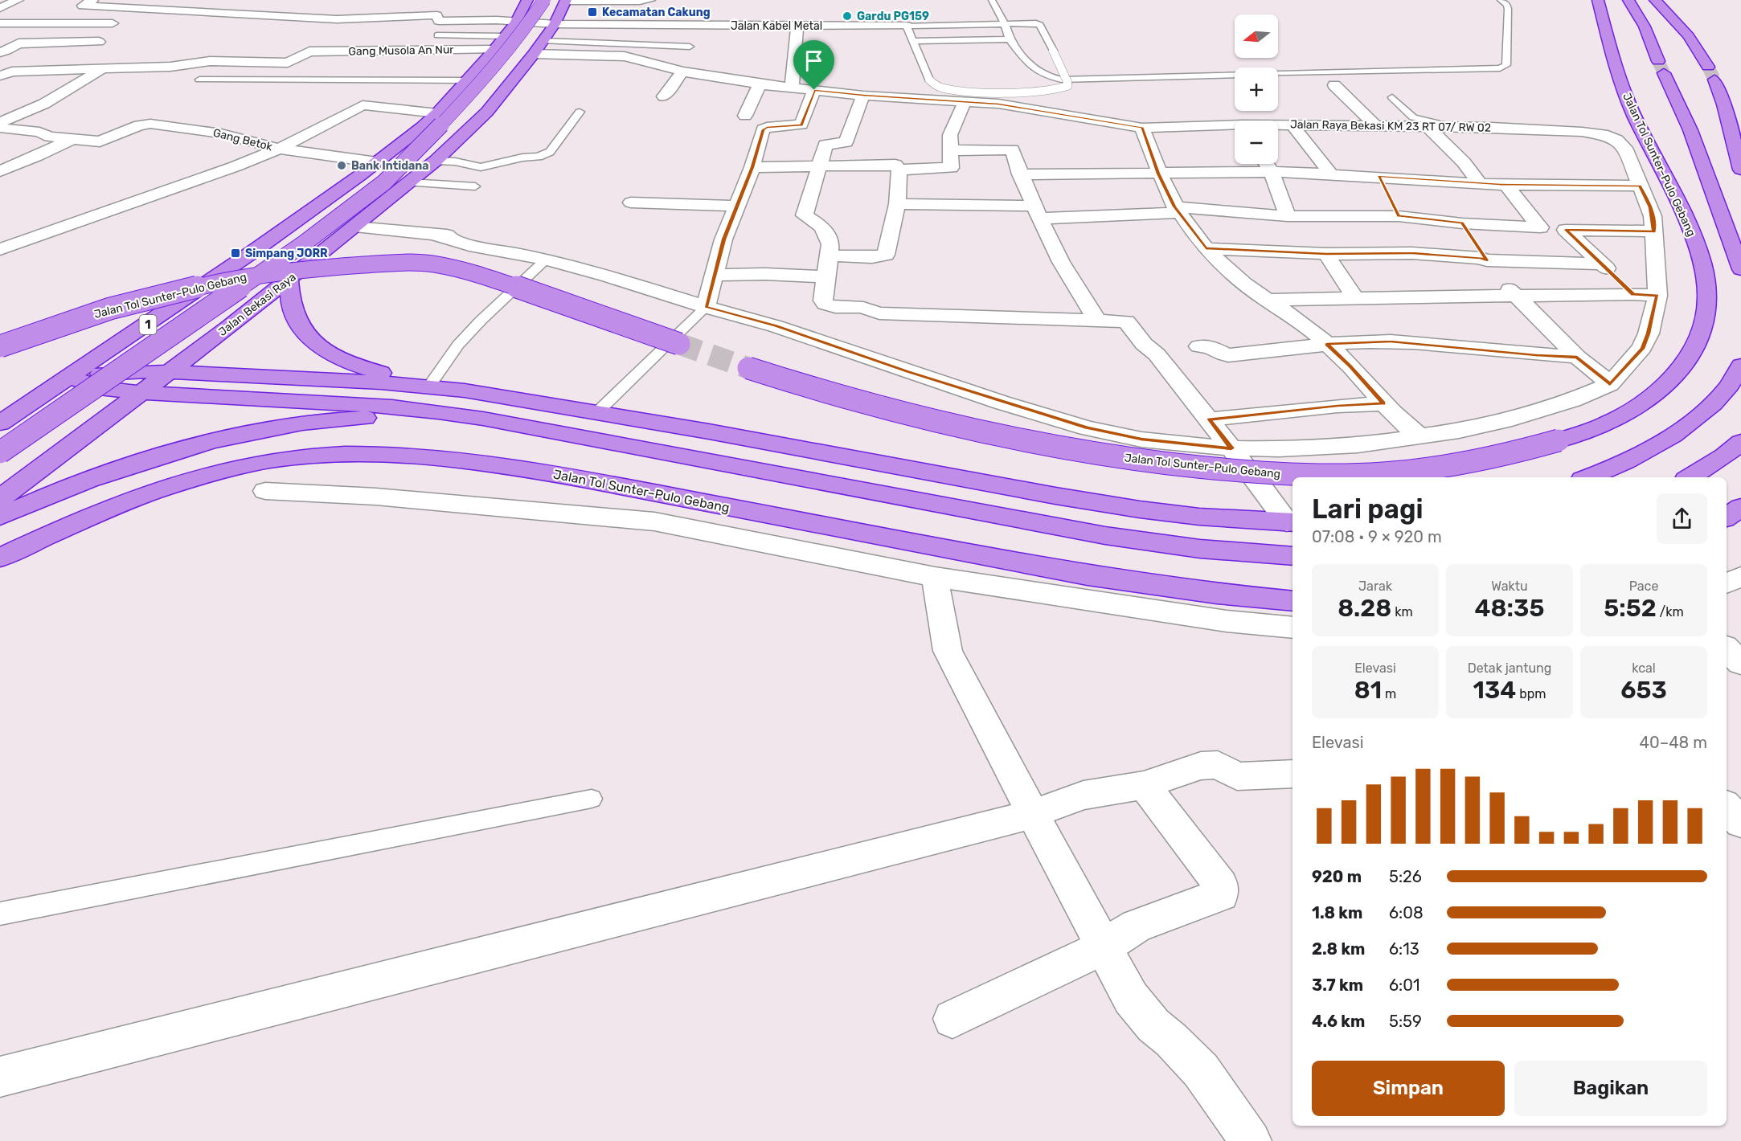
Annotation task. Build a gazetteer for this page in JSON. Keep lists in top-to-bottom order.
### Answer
{
  "streets": {
    "highway": ["Jalan Tol Sunter–Pulo Gebang", "Jalan Bekasi Raya", "1"],
    "street": [
      "Jalan Kabel Metal",
      "Gang Musola An Nur",
      "Jalan Raya Bekasi KM 23 RT 07/ RW 02",
      "Gang Betok"
    ]
  },
  "crossings": [
    ["Jalan Kabel Metal", "Jalan Bekasi Raya"],
    ["Jalan Kabel Metal", "1"],
    ["Gang Musola An Nur", "1"],
    ["Jalan Raya Bekasi KM 23 RT 07/ RW 02", "Jalan Bekasi Raya"],
    ["Gang Betok", "1"]
  ],
  "places": {
    "transit": ["Kecamatan Cakung", "Simpang JORR"],
    "other": ["Gardu PG159", "Bank Intidana"]
  },
  "north": "left",
  "page": {
    "map_buttons": ["+", "−"],
    "heading": ["Lari pagi", "07:08 · 9 × 920 m"],
    "stats": [
      ["Jarak", "8.28 km"],
      ["Waktu", "48:35"],
      ["Pace", "5:52 /km"],
      ["Elevasi", "81 m"],
      ["Detak jantung", "134 bpm"],
      ["kcal", "653"]
    ],
    "chart": ["Elevasi", "40–48 m"],
    "list": [
      {
        "name": "920 m",
        "note": "5:26"
      },
      {
        "name": "1.8 km",
        "note": "6:08"
      },
      {
        "name": "2.8 km",
        "note": "6:13"
      },
      {
        "name": "3.7 km",
        "note": "6:01"
      },
      {
        "name": "4.6 km",
        "note": "5:59"
      }
    ],
    "buttons": ["Simpan", "Bagikan"]
  }
}
